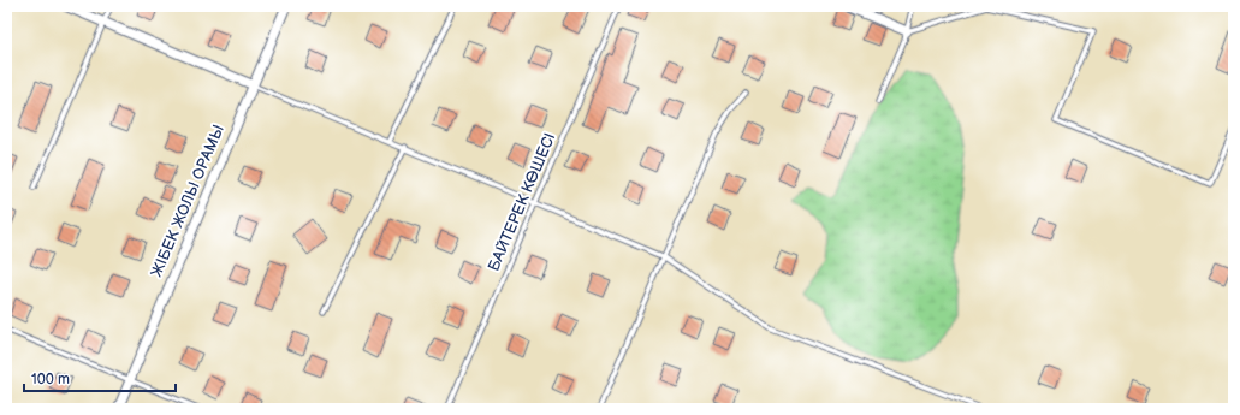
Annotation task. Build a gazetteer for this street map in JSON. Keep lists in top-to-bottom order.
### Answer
{
  "streets": {
    "street": ["ЖІБЕК ЖОЛЫ ОРАМЫ"],
    "lane": ["БАЙТЕРЕК КӨШЕСІ"]
  },
  "scale_bar": "100 m"
}
